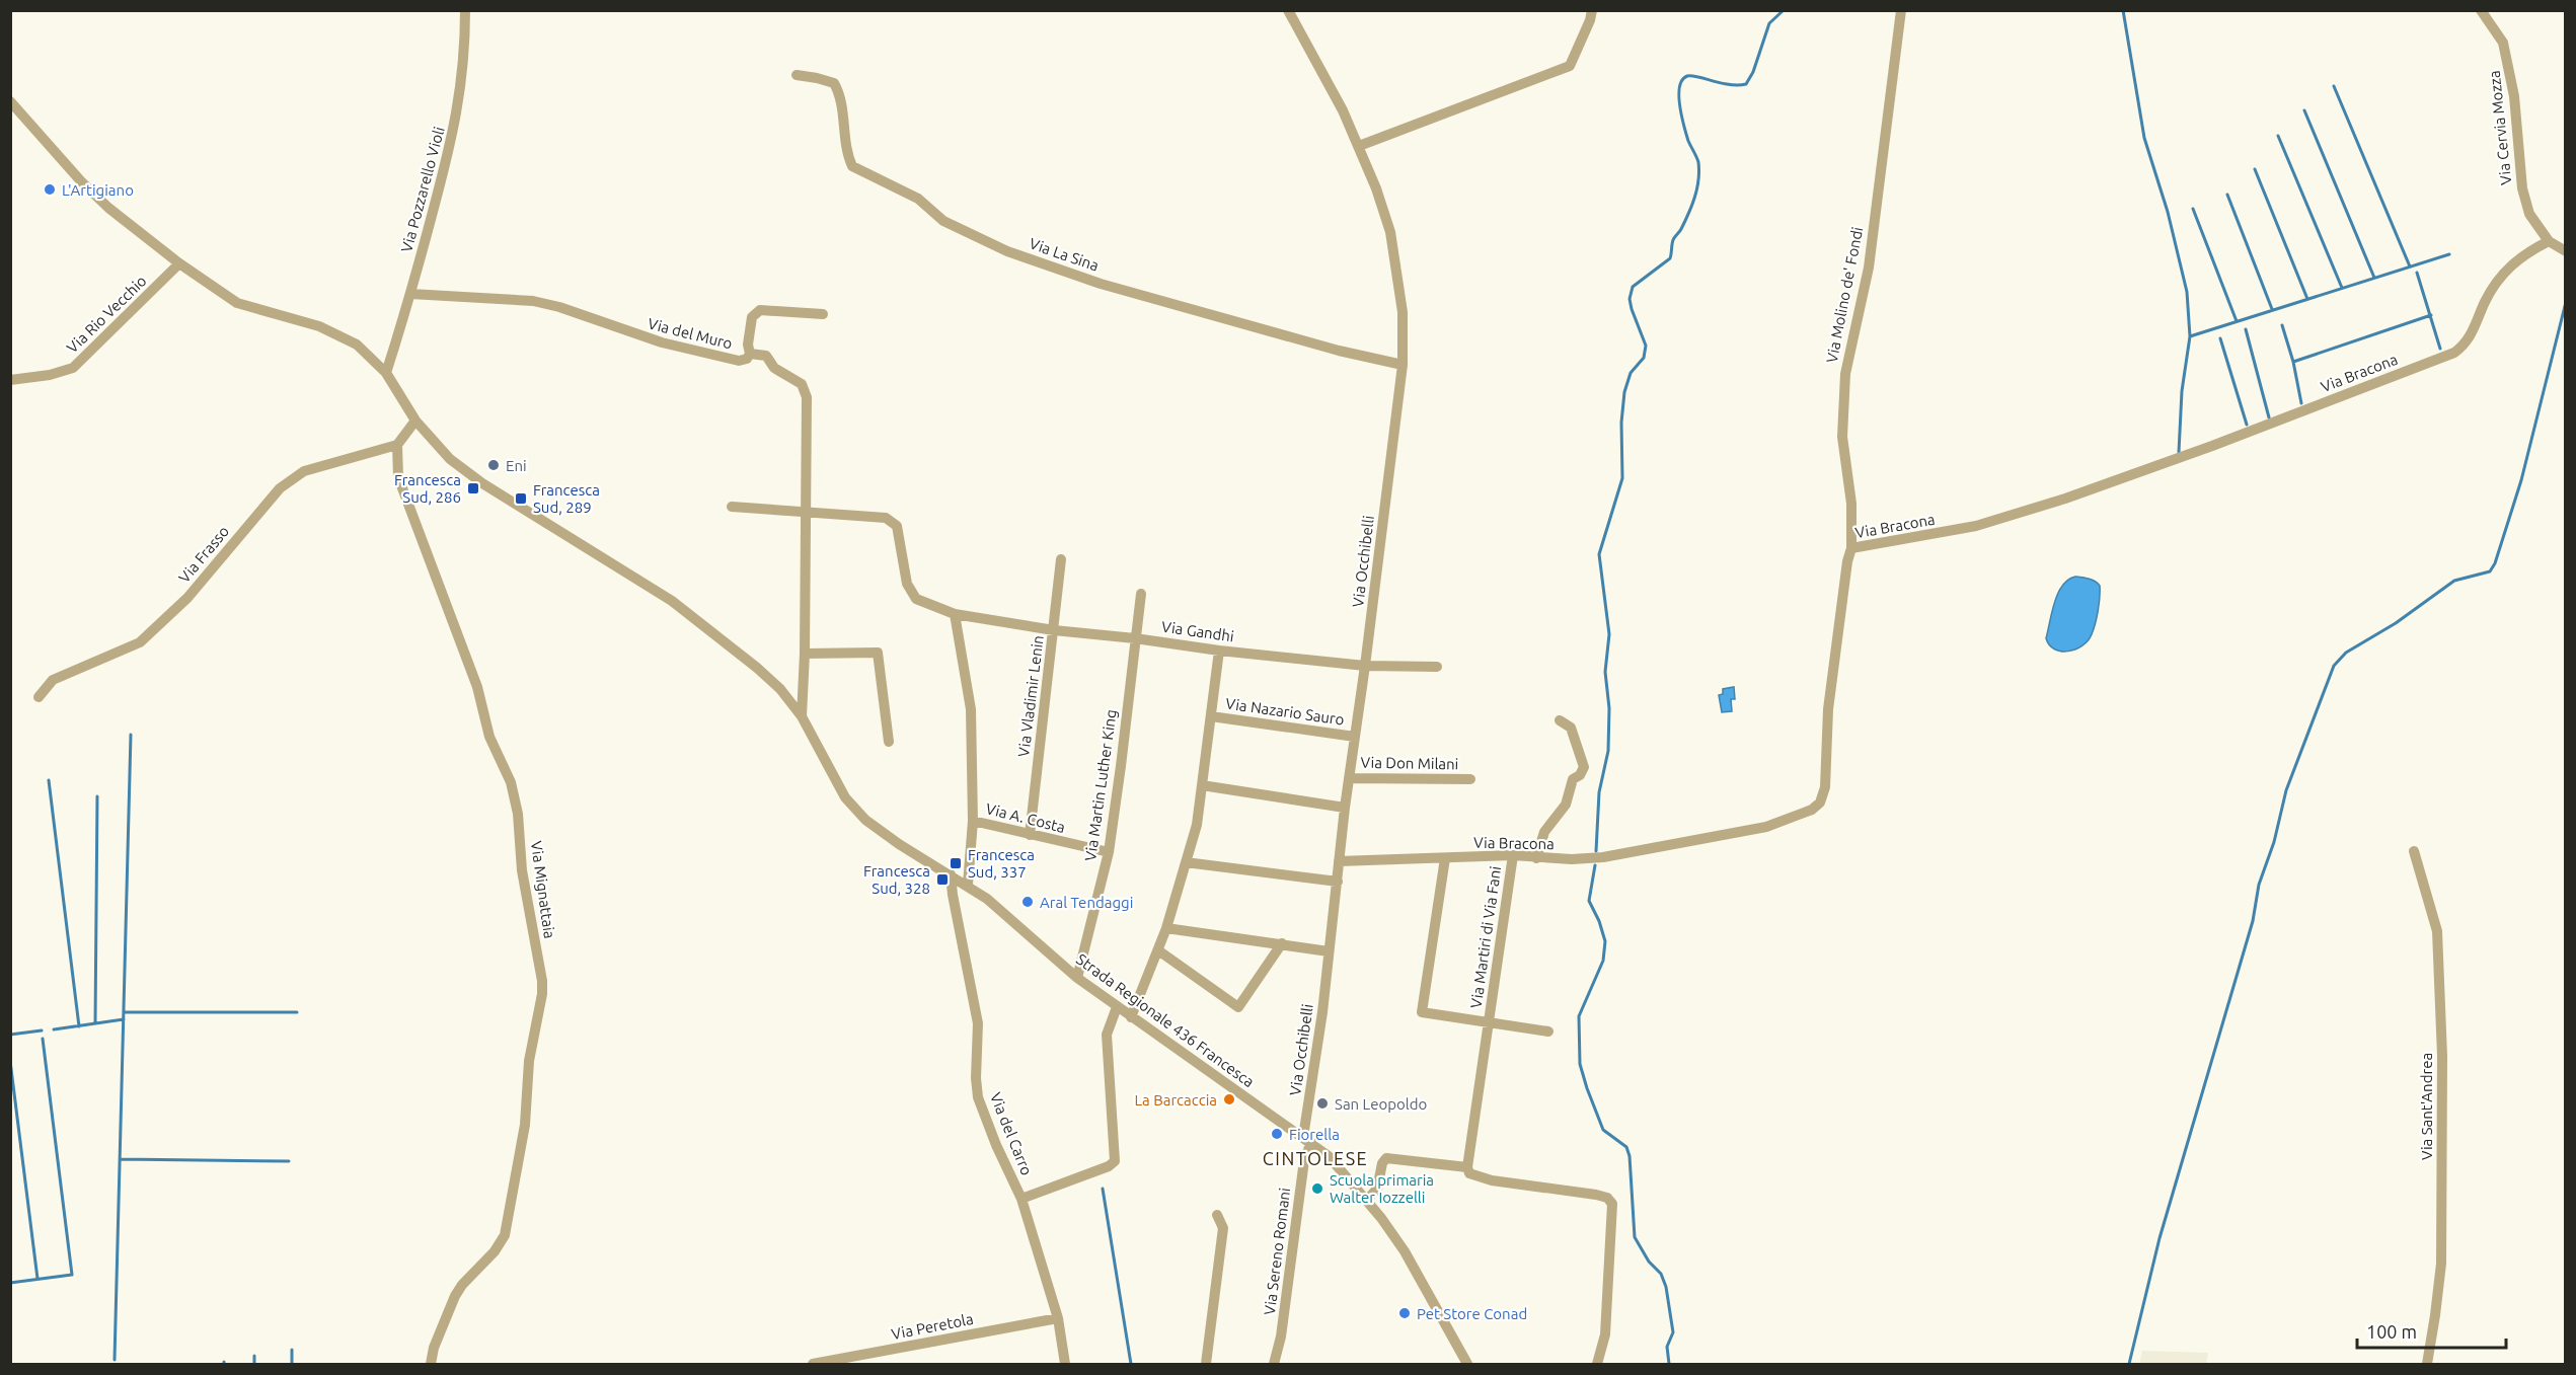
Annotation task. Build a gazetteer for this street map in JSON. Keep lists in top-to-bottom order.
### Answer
{
  "streets": {
    "street": [
      "Via Cervia Mozza",
      "Via Pozzarello Violi",
      "Via La Sina",
      "Via Molino de' Fondi",
      "Via Rio Vecchio",
      "Via del Muro",
      "Via Bracona",
      "Via Frasso",
      "Via Occhibelli",
      "Via Gandhi",
      "Via Vladimir Lenin",
      "Via Nazario Sauro",
      "Via Don Milani",
      "Via Martin Luther King",
      "Via A. Costa",
      "Via Mignattaia",
      "Via Martiri di Via Fani",
      "Strada Regionale 436 Francesca",
      "Via Sant'Andrea",
      "Via del Carro",
      "Via Sereno Romani",
      "Via Peretola"
    ]
  },
  "crossings": [
    ["Via Cervia Mozza", "Via Bracona"],
    ["Via Pozzarello Violi", "Via del Muro"],
    ["Via Pozzarello Violi", "Strada Regionale 436 Francesca"],
    ["Via La Sina", "Via Occhibelli"],
    ["Via Molino de' Fondi", "Via Bracona"],
    ["Via Rio Vecchio", "Strada Regionale 436 Francesca"],
    ["Via del Muro", "Via Gandhi"],
    ["Via del Muro", "Strada Regionale 436 Francesca"],
    ["Via Bracona", "Via Occhibelli"],
    ["Via Bracona", "Via Martiri di Via Fani"],
    ["Via Frasso", "Via Mignattaia"],
    ["Via Occhibelli", "Via Gandhi"],
    ["Via Occhibelli", "Via Nazario Sauro"],
    ["Via Occhibelli", "Via Don Milani"],
    ["Via Occhibelli", "Strada Regionale 436 Francesca"],
    ["Via Occhibelli", "Via Sereno Romani"],
    ["Via Gandhi", "Via Vladimir Lenin"],
    ["Via Gandhi", "Via Martin Luther King"],
    ["Via Vladimir Lenin", "Via A. Costa"],
    ["Via Martin Luther King", "Via A. Costa"],
    ["Via Martin Luther King", "Strada Regionale 436 Francesca"],
    ["Strada Regionale 436 Francesca", "Via del Carro"],
    ["Strada Regionale 436 Francesca", "Via Sereno Romani"],
    ["Via del Carro", "Via Peretola"]
  ],
  "districts": ["CINTOLESE"],
  "places": {
    "other": [
      "L'Artigiano",
      "Eni",
      "Aral Tendaggi",
      "La Barcaccia",
      "San Leopoldo",
      "Fiorella",
      "Scuola primaria Walter Iozzelli",
      "Pet Store Conad"
    ],
    "transit": [
      "Francesca Sud, 286",
      "Francesca Sud, 289",
      "Francesca Sud, 337",
      "Francesca Sud, 328"
    ]
  },
  "scale_bar": "100 m"
}
